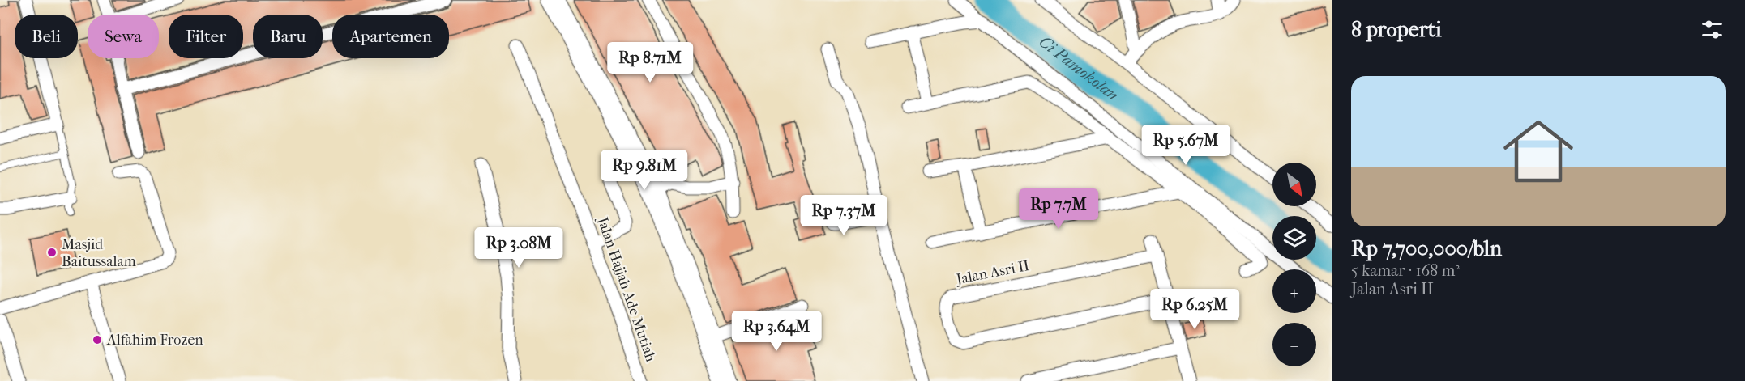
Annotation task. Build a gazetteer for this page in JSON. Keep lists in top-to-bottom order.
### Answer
{
  "streets": {
    "street": ["Jalan Asri II", "Jalan Hajjah Ade Mutiah"]
  },
  "water": ["Ci Pamokolan"],
  "places": ["Masjid Baitussalam", "Alfahim Frozen"],
  "north": "bottom right",
  "page": {
    "heading": "8 properti",
    "chip": [
      "Beli",
      "Sewa",
      "Filter",
      "Baru",
      "Apartemen"
    ],
    "price": [
      "Rp 8.71M",
      "Rp 5.67M",
      "Rp 9.81M",
      "Rp 7.7M",
      "Rp 7.37M",
      "Rp 3.08M",
      "Rp 6.25M",
      "Rp 3.64M"
    ],
    "list": [
      {
        "name": "Rp 7,700,000/bln",
        "note": "5 kamar · 168 m² · Jalan Asri II"
      }
    ],
    "map_buttons": ["+", "−"]
  }
}
